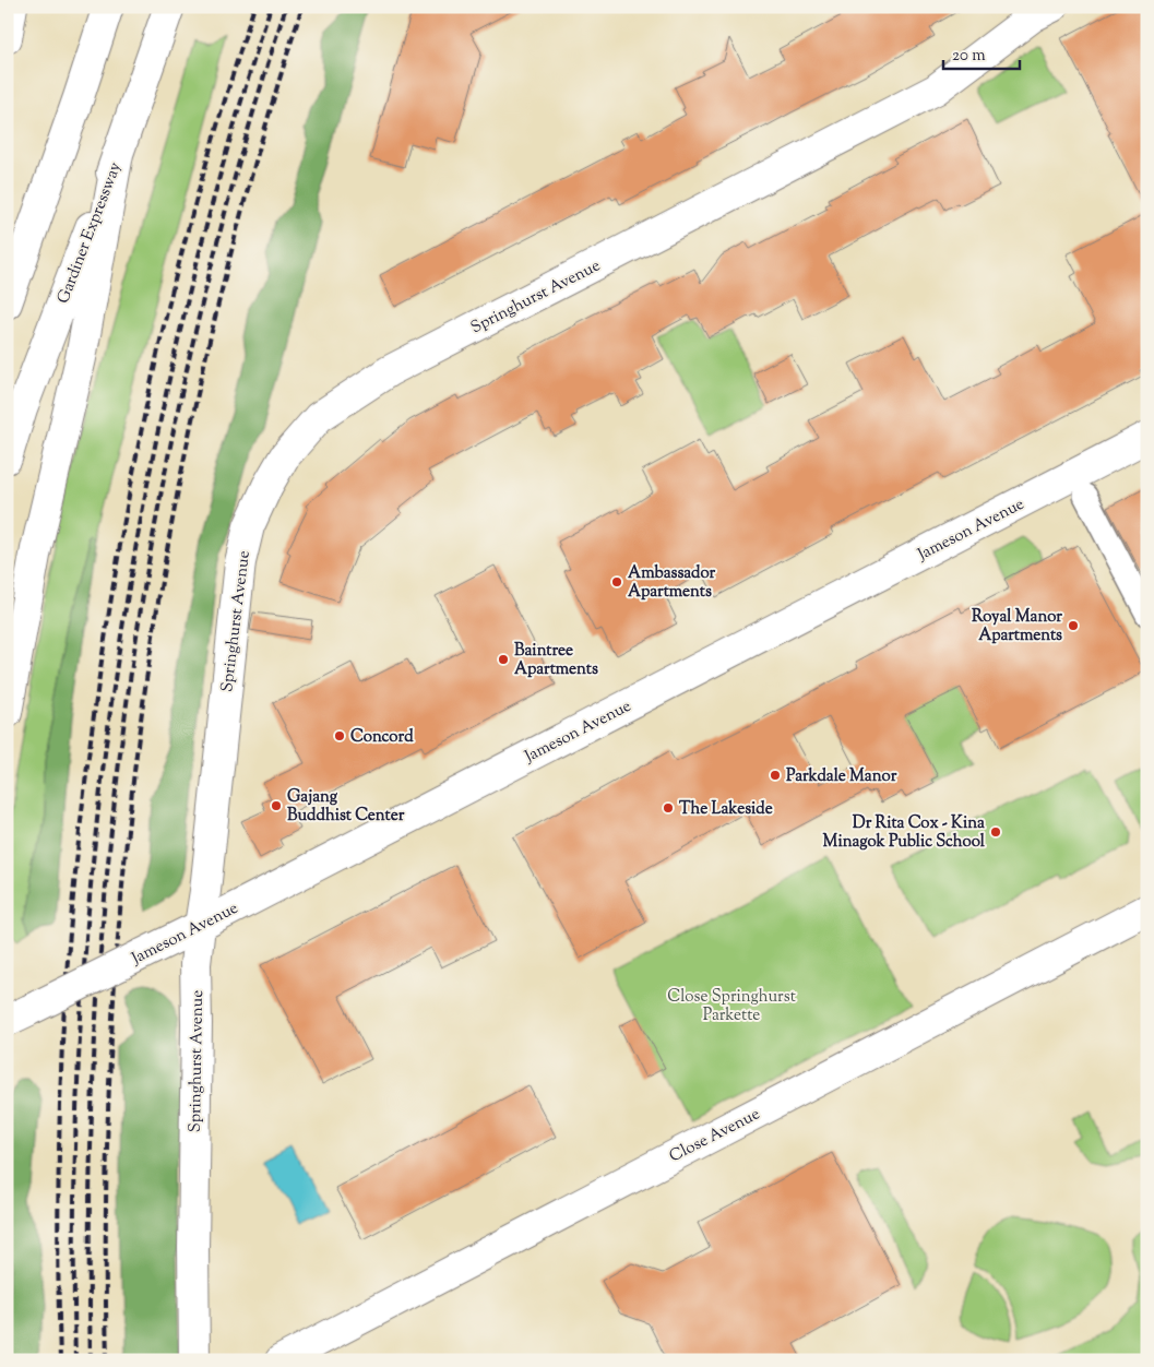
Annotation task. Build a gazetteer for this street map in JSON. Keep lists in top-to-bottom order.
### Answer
{
  "streets": {
    "main road": [
      "Gardiner Expressway",
      "Springhurst Avenue",
      "Jameson Avenue",
      "Close Avenue"
    ]
  },
  "crossings": [
    ["Springhurst Avenue", "Jameson Avenue"]
  ],
  "parks": ["Close Springhurst Parkette"],
  "places": [
    "Ambassador Apartments",
    "Royal Manor Apartments",
    "Baintree Apartments",
    "Concord",
    "Parkdale Manor",
    "Gajang Buddhist Center",
    "The Lakeside",
    "Dr Rita Cox - Kina Minagok Public School"
  ],
  "scale_bar": "20 m"
}
